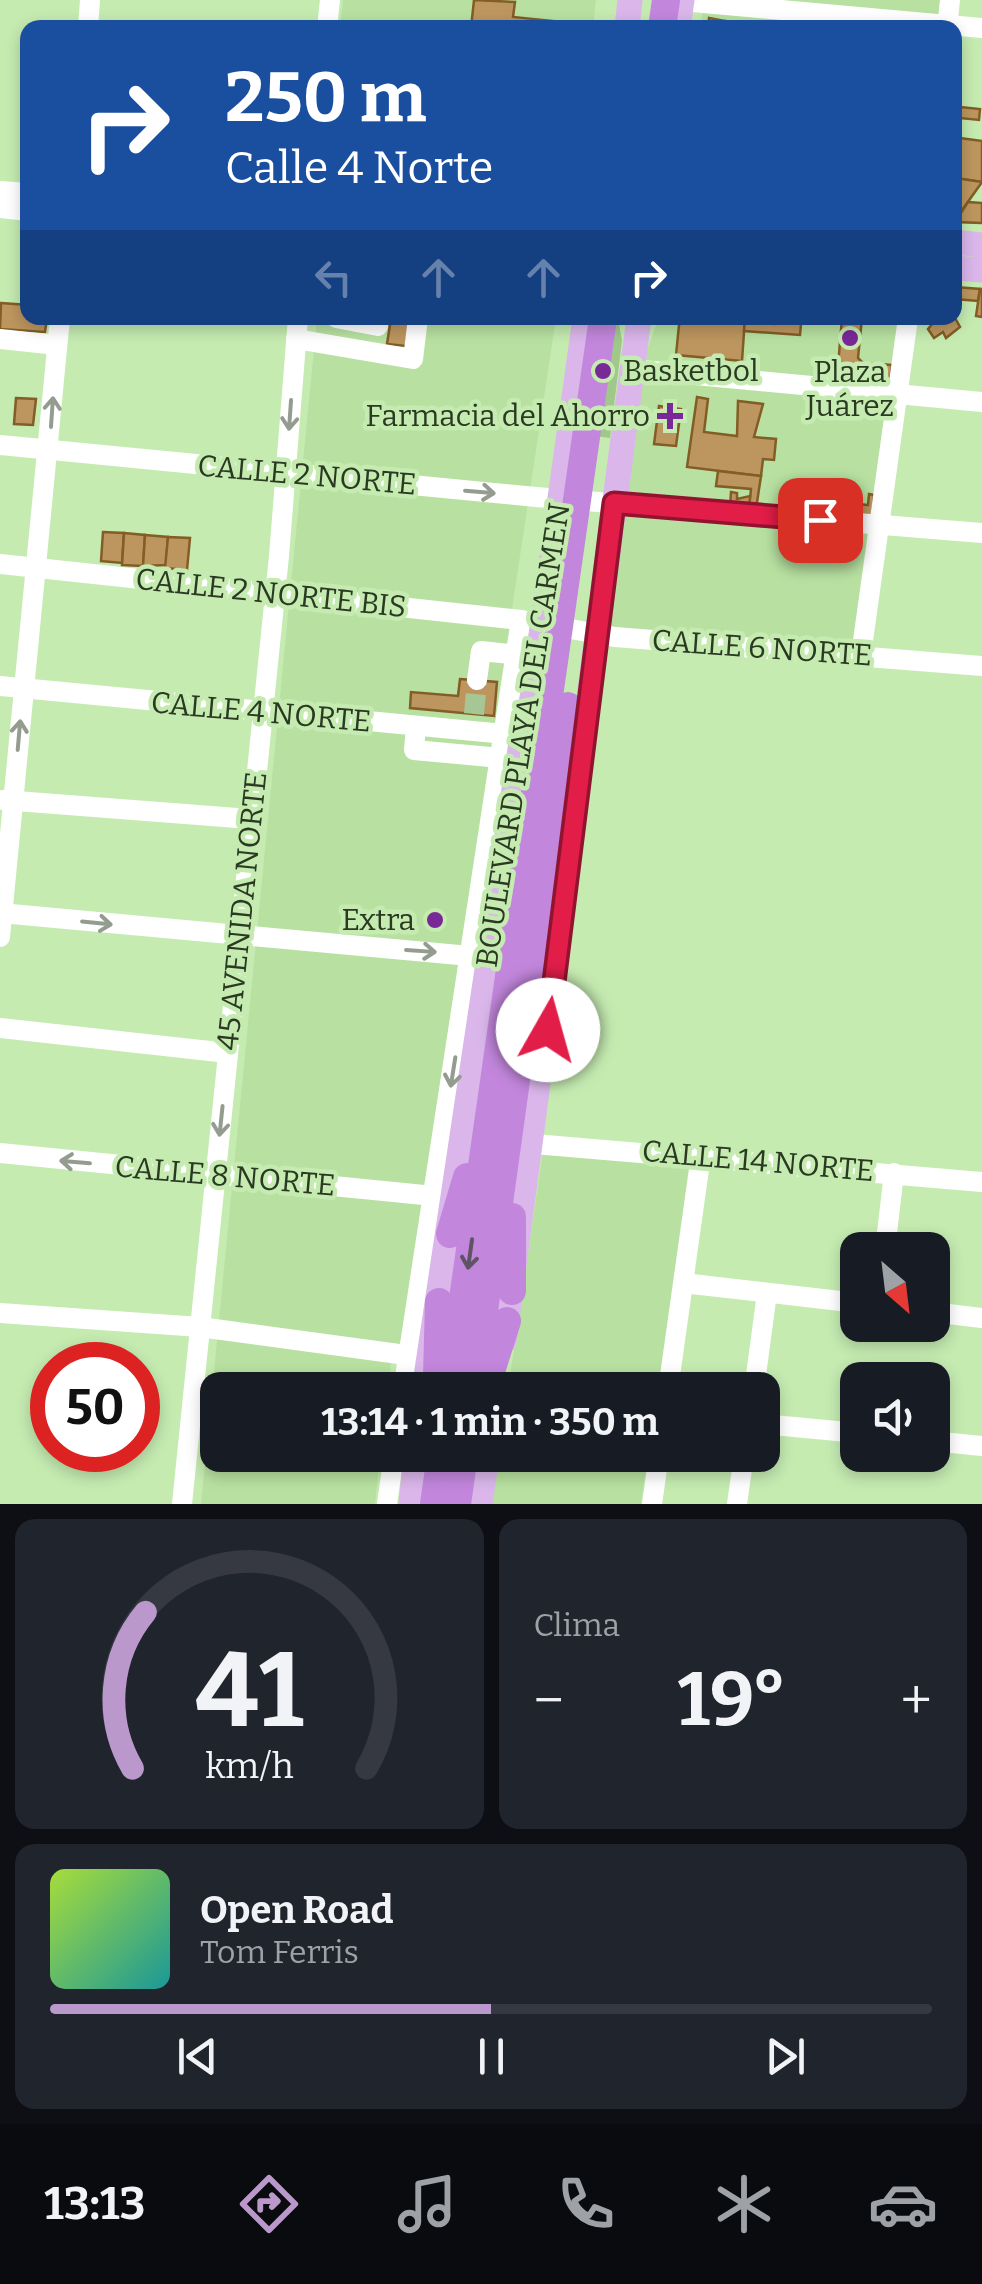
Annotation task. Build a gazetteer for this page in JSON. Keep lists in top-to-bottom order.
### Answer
{
  "streets": {
    "main road": ["BOULEVARD PLAYA DEL CARMEN"],
    "street": [
      "CALLE 2 NORTE",
      "CALLE 2 NORTE BIS",
      "CALLE 6 NORTE",
      "CALLE 4 NORTE",
      "45 AVENIDA NORTE",
      "CALLE 14 NORTE",
      "CALLE 8 NORTE"
    ]
  },
  "crossings": [
    ["CALLE 2 NORTE", "BOULEVARD PLAYA DEL CARMEN"],
    ["CALLE 2 NORTE", "45 AVENIDA NORTE"],
    ["CALLE 2 NORTE BIS", "CALLE 6 NORTE"],
    ["CALLE 2 NORTE BIS", "BOULEVARD PLAYA DEL CARMEN"],
    ["CALLE 2 NORTE BIS", "45 AVENIDA NORTE"],
    ["CALLE 6 NORTE", "BOULEVARD PLAYA DEL CARMEN"],
    ["CALLE 4 NORTE", "BOULEVARD PLAYA DEL CARMEN"],
    ["CALLE 4 NORTE", "45 AVENIDA NORTE"],
    ["BOULEVARD PLAYA DEL CARMEN", "CALLE 14 NORTE"],
    ["BOULEVARD PLAYA DEL CARMEN", "CALLE 8 NORTE"],
    ["45 AVENIDA NORTE", "CALLE 8 NORTE"]
  ],
  "one_way": ["CALLE 2 NORTE"],
  "places": {
    "other": ["Plaza Juárez", "Basketbol", "Extra"],
    "health": ["Farmacia del Ahorro"]
  },
  "north": "bottom right",
  "page": {
    "turn": ["250 m", "Calle 4 Norte"],
    "limit": "50",
    "trip": "13:14 · 1 min · 350 m",
    "tile": "Clima",
    "heat": ["−", "19°", "+"],
    "song": ["Open Road", "Tom Ferris"],
    "tabs": "13:13",
    "gauge": ["41", "km/h"]
  }
}
